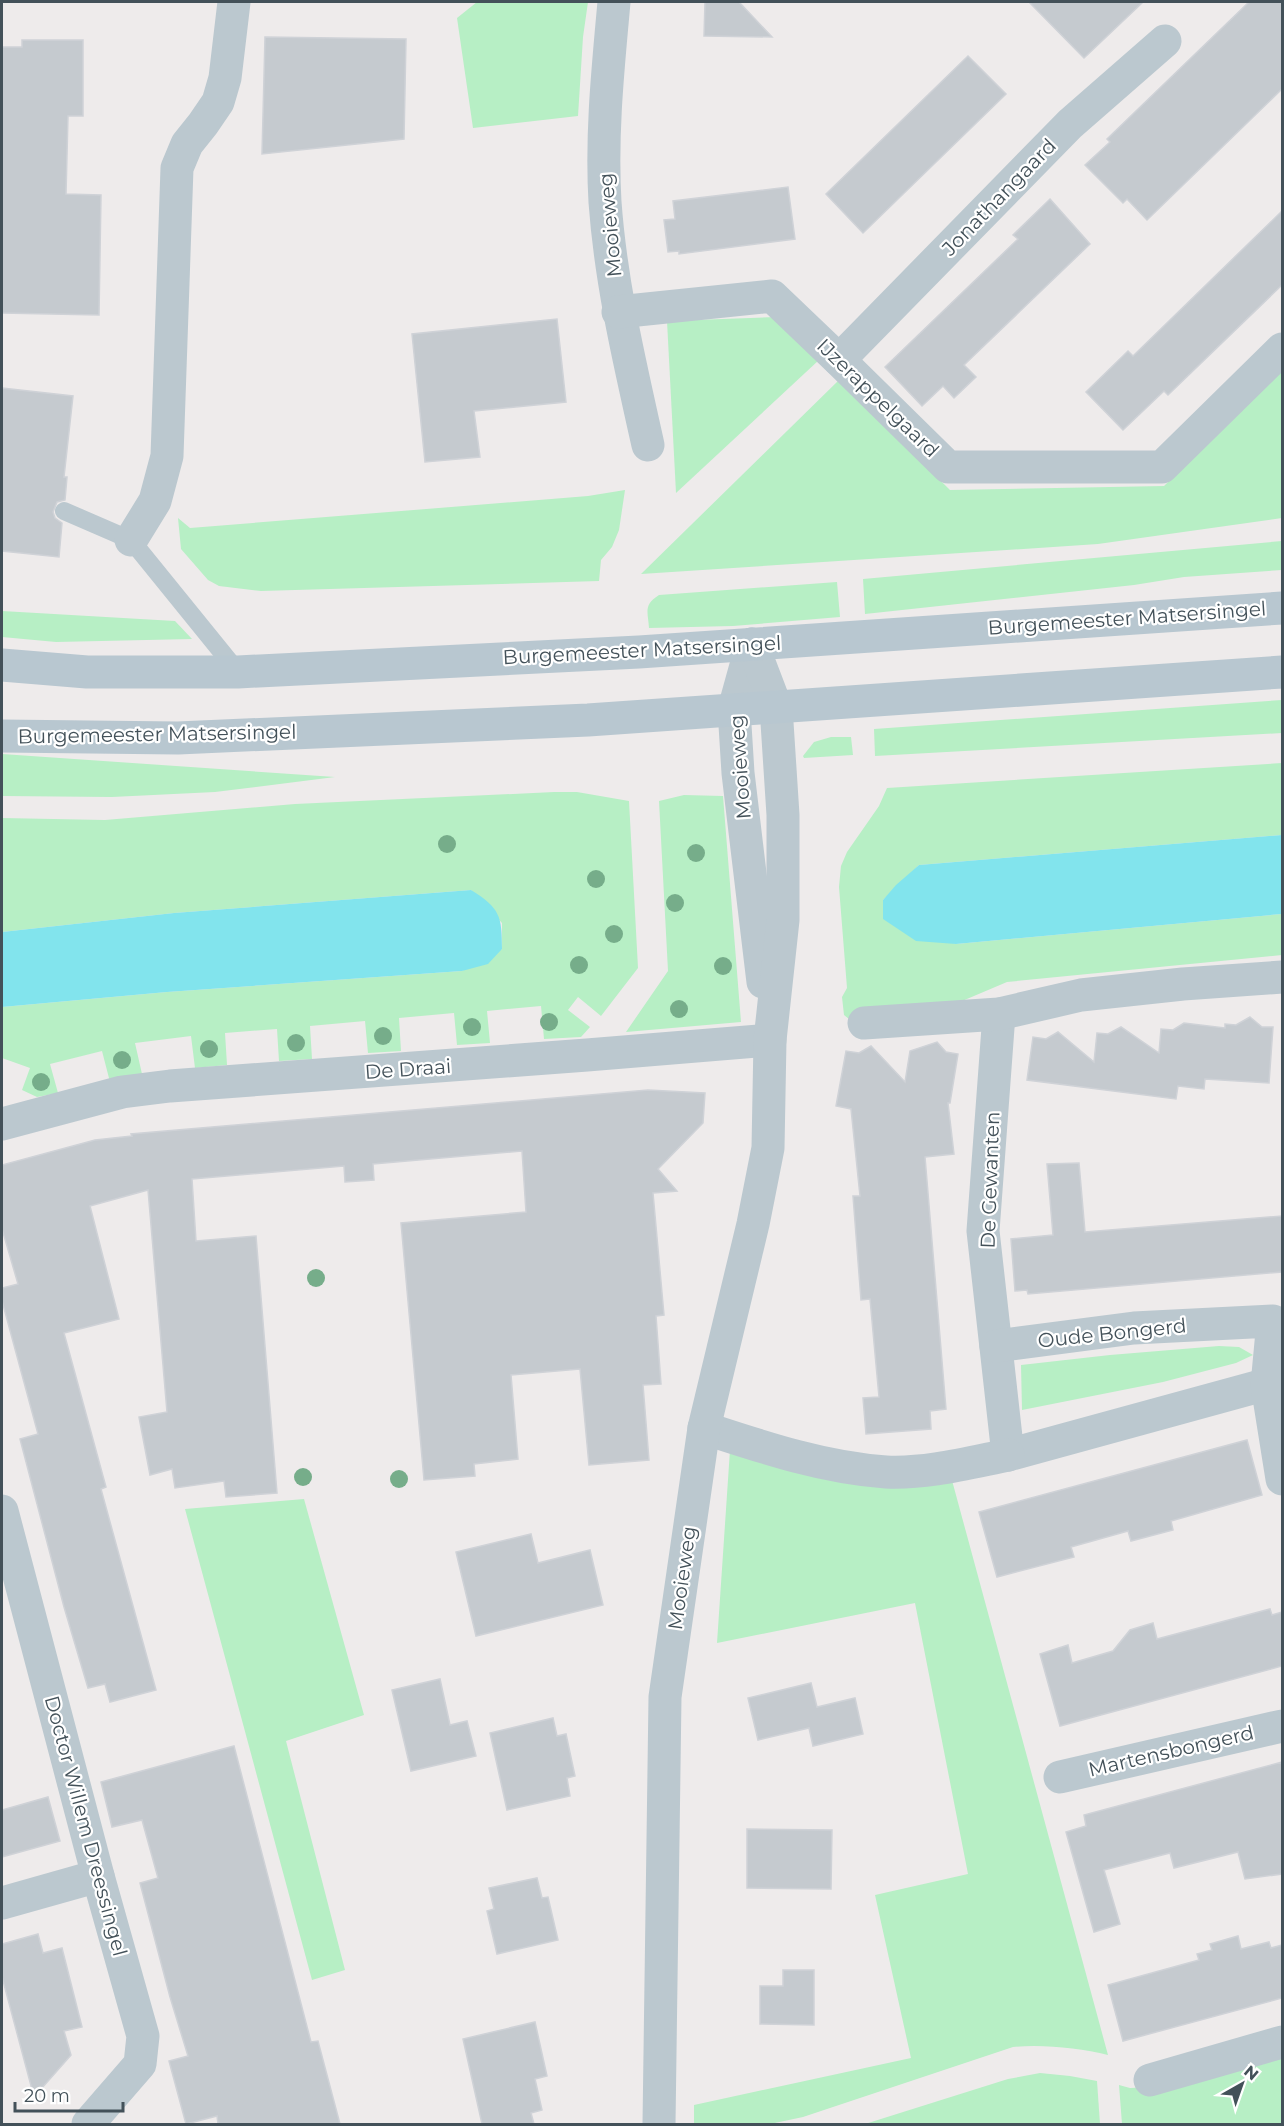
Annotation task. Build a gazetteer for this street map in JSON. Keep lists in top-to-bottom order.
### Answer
{
  "streets": {
    "main road": ["Burgemeester Matsersingel"],
    "street": [
      "Jonathangaard",
      "Mooieweg",
      "IJzerappelgaard",
      "De Draai",
      "De Gewanten",
      "Oude Bongerd",
      "Martensbongerd",
      "Doctor Willem Dreessingel"
    ]
  },
  "crossings": [
    ["Jonathangaard", "IJzerappelgaard"],
    ["Mooieweg", "IJzerappelgaard"],
    ["Mooieweg", "Burgemeester Matsersingel"],
    ["Mooieweg", "De Draai"],
    ["De Gewanten", "Oude Bongerd"]
  ],
  "scale_bar": "20 m",
  "north": "top right"
}
